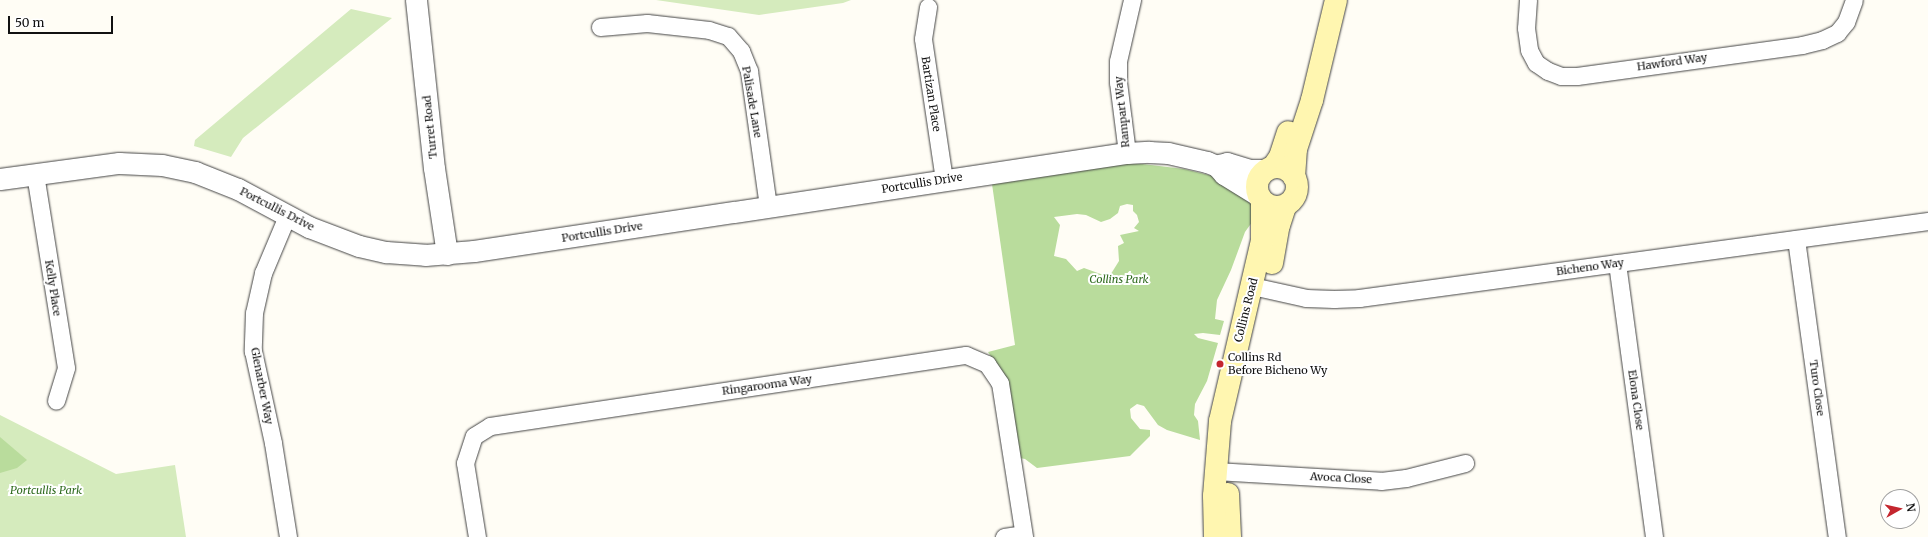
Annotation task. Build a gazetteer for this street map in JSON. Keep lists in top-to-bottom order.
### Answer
{
  "streets": {
    "main road": ["Collins Road"],
    "street": [
      "Hawford Way",
      "Bartizan Place",
      "Palisade Lane",
      "Rampart Way",
      "Turret Road",
      "Portcullis Drive",
      "Bicheno Way",
      "Kelly Place",
      "Ringarooma Way",
      "Glenarber Way",
      "Turo Close",
      "Elona Close",
      "Avoca Close"
    ]
  },
  "crossings": [
    ["Bartizan Place", "Portcullis Drive"],
    ["Palisade Lane", "Portcullis Drive"],
    ["Rampart Way", "Portcullis Drive"],
    ["Turret Road", "Portcullis Drive"],
    ["Portcullis Drive", "Kelly Place"],
    ["Portcullis Drive", "Collins Road"],
    ["Portcullis Drive", "Glenarber Way"],
    ["Bicheno Way", "Collins Road"],
    ["Bicheno Way", "Turo Close"],
    ["Bicheno Way", "Elona Close"],
    ["Collins Road", "Avoca Close"]
  ],
  "parks": ["Collins Park", "Portcullis Park"],
  "places": ["Collins Rd Before Bicheno Wy"],
  "scale_bar": "50 m",
  "north": "right"
}
